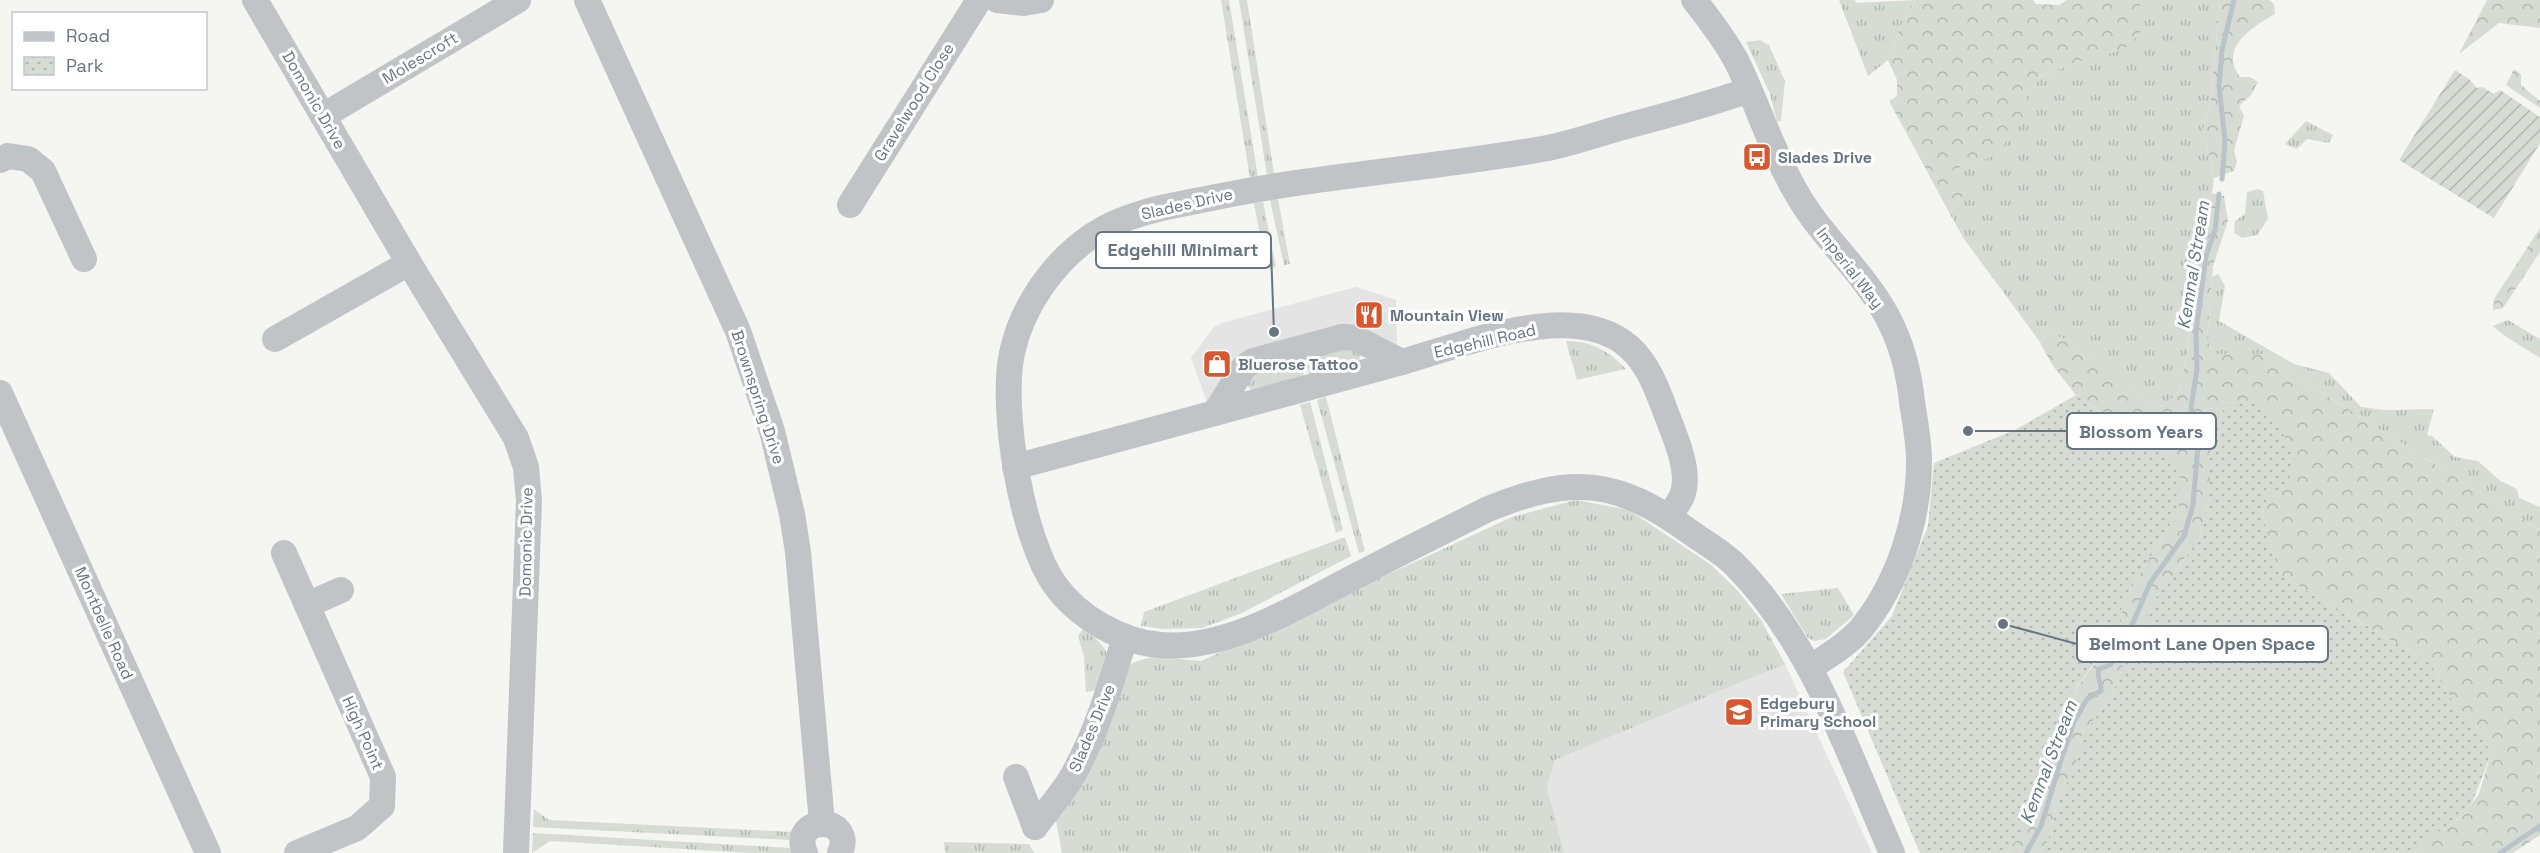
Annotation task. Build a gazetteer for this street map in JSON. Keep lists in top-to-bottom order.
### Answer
{
  "streets": {
    "street": [
      "Molescroft",
      "Domonic Drive",
      "Gravelwood Close",
      "Slades Drive",
      "Imperial Way",
      "Edgehill Road",
      "Brownspring Drive",
      "Montbelle Road",
      "High Point"
    ]
  },
  "crossings": [
    ["Molescroft", "Domonic Drive"],
    ["Slades Drive", "Imperial Way"],
    ["Slades Drive", "Edgehill Road"]
  ],
  "water": ["Kemnal Stream"],
  "places": {
    "bus stop": ["Slades Drive"],
    "restaurant": ["Mountain View"],
    "other": ["Edgehill Minimart", "Blossom Years", "Belmont Lane Open Space"],
    "shop": ["Bluerose Tattoo"],
    "school or university": ["Edgebury Primary School"]
  },
  "legend": ["Road", "Park"]
}
